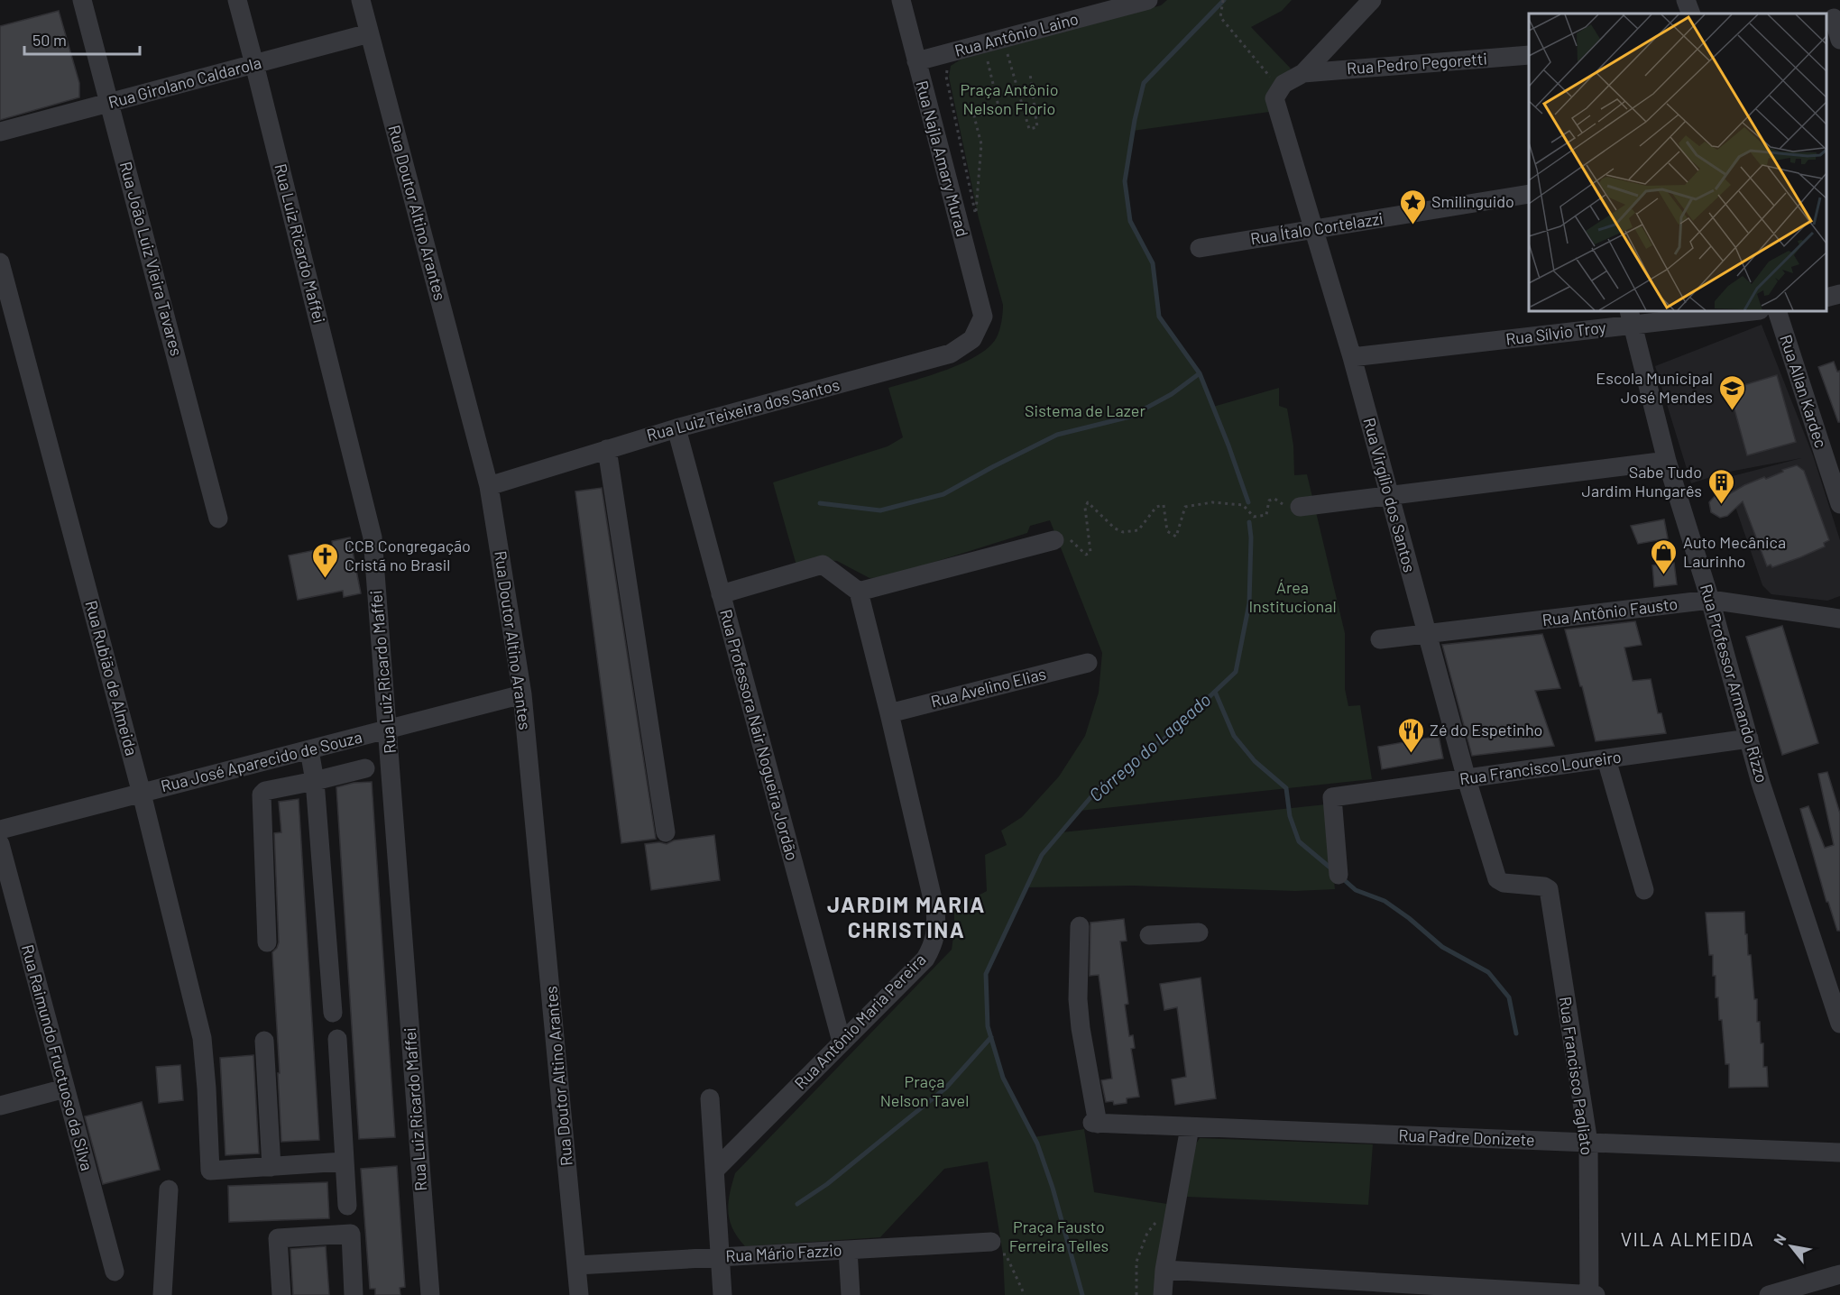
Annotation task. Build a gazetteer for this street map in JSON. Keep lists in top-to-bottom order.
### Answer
{
  "streets": {
    "street": [
      "Rua Antônio Laino",
      "Rua Pedro Pegoretti",
      "Rua Girolano Caldarola",
      "Rua Najla Amary Murad",
      "Rua Doutor Altino Arantes",
      "Rua Ítalo Cortelazzi",
      "Rua Luiz Ricardo Maffei",
      "Rua João Luiz Vieira Tavares",
      "Rua Sílvio Troy",
      "Rua Allan Kardec",
      "Rua Luiz Teixeira dos Santos",
      "Rua Virgílio dos Santos",
      "Rua Antônio Fausto",
      "Rua Rubião de Almeida",
      "Rua Professor Armando Rizzo",
      "Rua Avelino Elias",
      "Rua Professora Nair Nogueira Jordão",
      "Rua José Aparecido de Souza",
      "Rua Francisco Loureiro",
      "Rua Antônio Maria Pereira",
      "Rua Raimundo Fructuoso da Silva",
      "Rua Francisco Pagliato",
      "Rua Padre Donizete",
      "Rua Mário Fazzio"
    ]
  },
  "crossings": [
    ["Rua Antônio Laino", "Rua Najla Amary Murad"],
    ["Rua Girolano Caldarola", "Rua Doutor Altino Arantes"],
    ["Rua Girolano Caldarola", "Rua Luiz Ricardo Maffei"],
    ["Rua Girolano Caldarola", "Rua João Luiz Vieira Tavares"],
    ["Rua Najla Amary Murad", "Rua Luiz Teixeira dos Santos"],
    ["Rua Doutor Altino Arantes", "Rua Luiz Teixeira dos Santos"],
    ["Rua Doutor Altino Arantes", "Rua José Aparecido de Souza"],
    ["Rua Doutor Altino Arantes", "Rua Mário Fazzio"],
    ["Rua Ítalo Cortelazzi", "Rua Virgílio dos Santos"],
    ["Rua Luiz Ricardo Maffei", "Rua José Aparecido de Souza"],
    ["Rua Sílvio Troy", "Rua Virgílio dos Santos"],
    ["Rua Sílvio Troy", "Rua Professor Armando Rizzo"],
    ["Rua Luiz Teixeira dos Santos", "Rua Professora Nair Nogueira Jordão"],
    ["Rua Virgílio dos Santos", "Rua Antônio Fausto"],
    ["Rua Virgílio dos Santos", "Rua Francisco Loureiro"],
    ["Rua Virgílio dos Santos", "Rua Francisco Pagliato"],
    ["Rua Antônio Fausto", "Rua Professor Armando Rizzo"],
    ["Rua Rubião de Almeida", "Rua José Aparecido de Souza"],
    ["Rua Professor Armando Rizzo", "Rua Francisco Loureiro"],
    ["Rua Avelino Elias", "Rua Antônio Maria Pereira"],
    ["Rua Professora Nair Nogueira Jordão", "Rua Antônio Maria Pereira"],
    ["Rua Francisco Pagliato", "Rua Padre Donizete"]
  ],
  "districts": ["JARDIM MARIA CHRISTINA", "VILA ALMEIDA"],
  "water": ["Córrego do Lageado"],
  "parks": [
    "Praça Antônio Nelson Florio",
    "Sistema de Lazer",
    "Área Institucional",
    "Praça Nelson Tavel",
    "Praça Fausto Ferreira Telles"
  ],
  "places": {
    "place": ["Smilinguido"],
    "school or university": ["Escola Municipal José Mendes"],
    "building": ["Sabe Tudo Jardim Hungarês"],
    "shop": ["Auto Mecânica Laurinho"],
    "church": ["CCB Congregação Cristã no Brasil"],
    "restaurant": ["Zé do Espetinho"]
  },
  "scale_bar": "50 m",
  "north": "top left"
}
